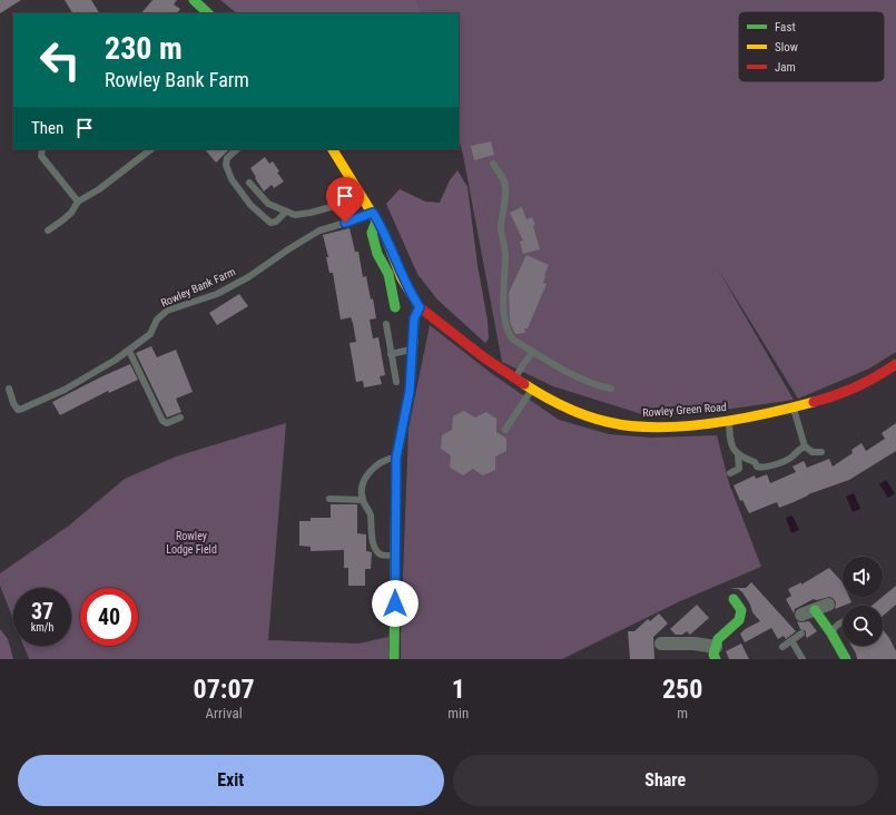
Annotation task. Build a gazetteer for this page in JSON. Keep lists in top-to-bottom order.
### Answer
{
  "streets": {
    "street": ["Rowley Green Road"],
    "lane": ["Rowley Bank Farm"]
  },
  "parks": ["Rowley Lodge Field"],
  "legend": ["Fast", "Slow", "Jam"],
  "page": {
    "turn": ["230 m", "Rowley Bank Farm"],
    "then": "Then",
    "speed": "37 km/h",
    "limit": "40",
    "eta": [
      "07:07",
      "Arrival",
      "1",
      "min",
      "250",
      "m"
    ],
    "buttons": ["Exit", "Share"]
  }
}
